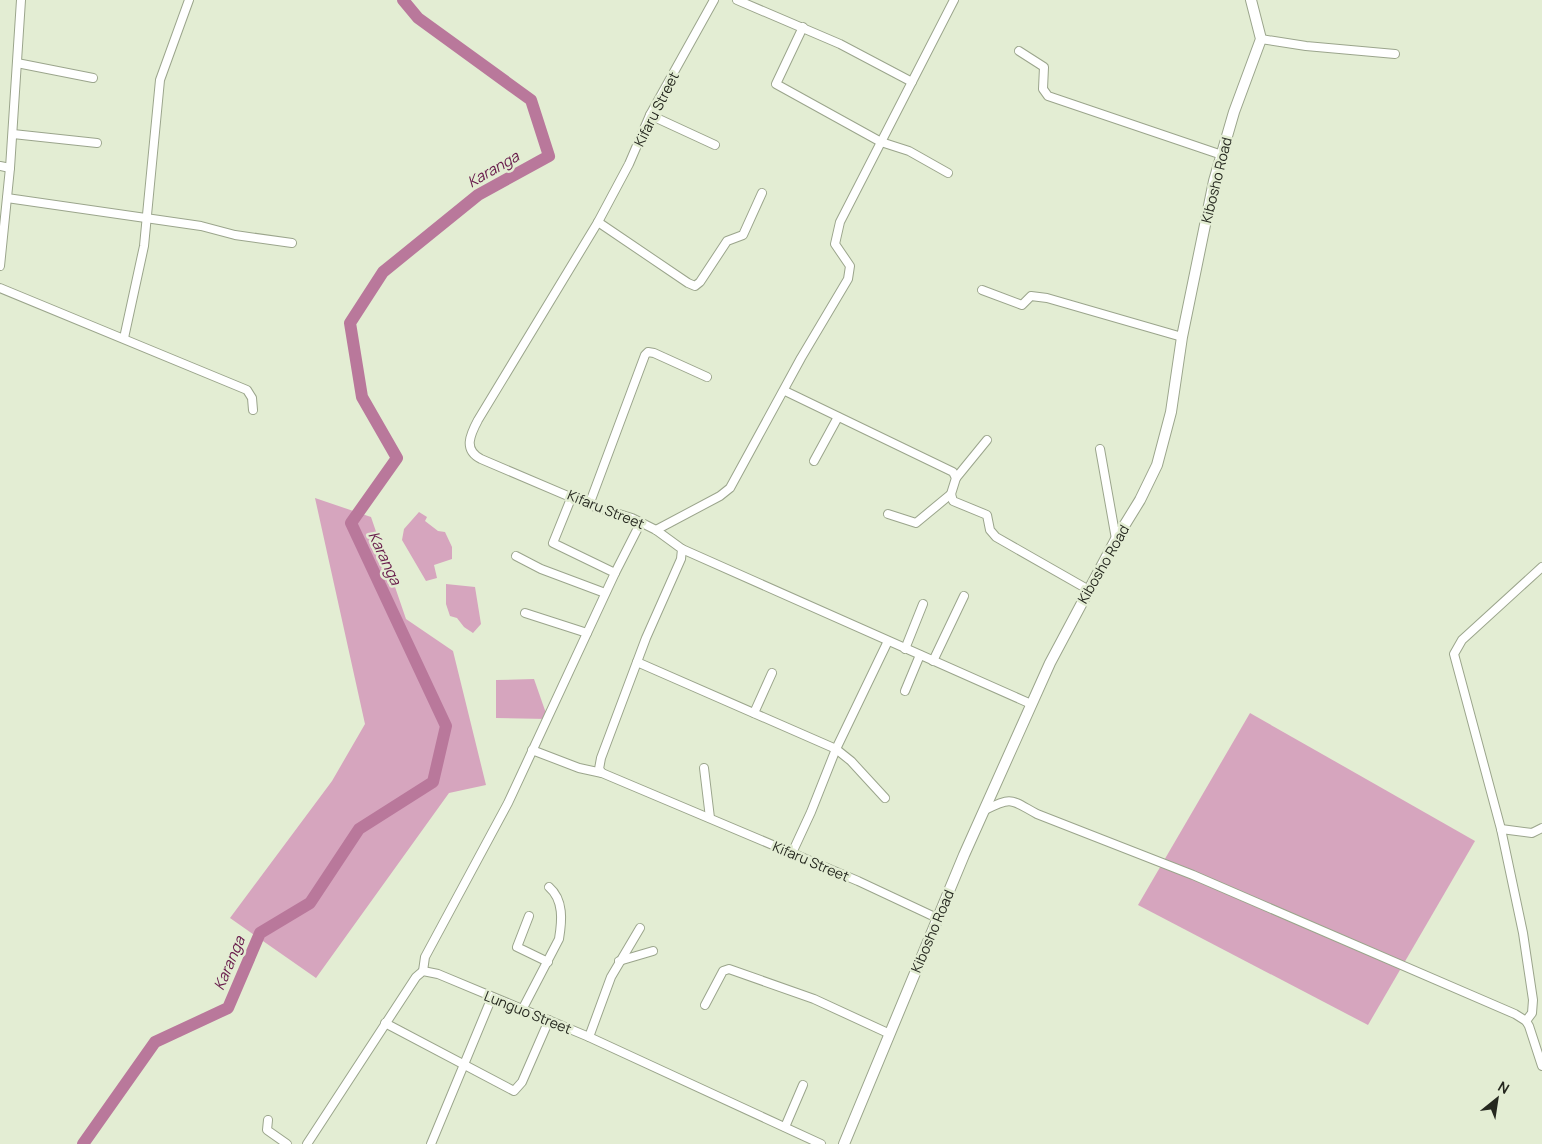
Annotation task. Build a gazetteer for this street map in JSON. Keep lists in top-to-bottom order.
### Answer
{
  "streets": {
    "main road": ["Kibosho Road"],
    "street": ["Kifaru Street", "Lunguo Street"]
  },
  "crossings": [
    ["Kifaru Street", "Kibosho Road"]
  ],
  "water": ["Karanga"],
  "north": "top right"
}
